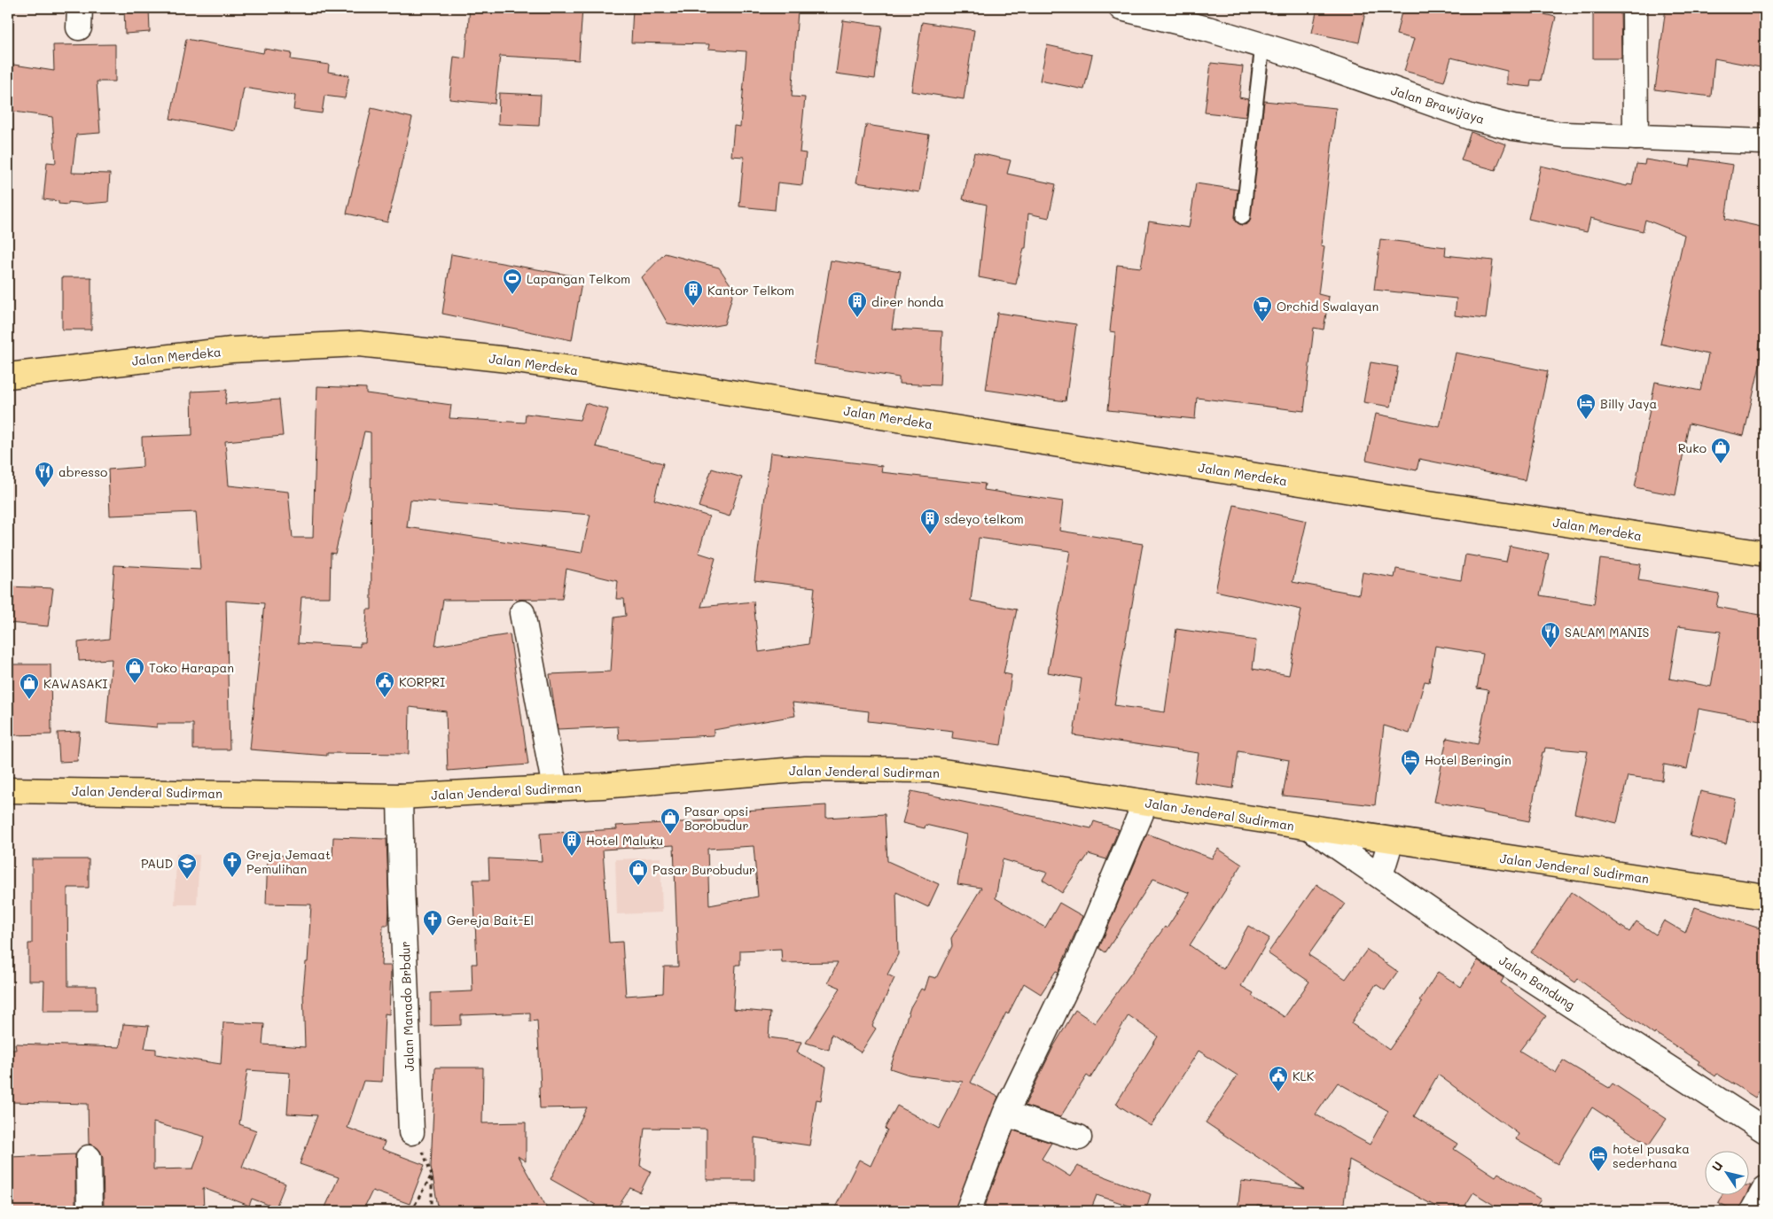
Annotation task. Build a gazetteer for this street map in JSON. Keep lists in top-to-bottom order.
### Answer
{
  "streets": {
    "highway": ["Jalan Merdeka", "Jalan Jenderal Sudirman"],
    "street": ["Jalan Brawijaya", "Jalan Bandung", "Jalan Manado Brbdur"]
  },
  "crossings": [
    ["Jalan Jenderal Sudirman", "Jalan Bandung"],
    ["Jalan Jenderal Sudirman", "Jalan Manado Brbdur"]
  ],
  "places": {
    "sports": ["Lapangan Telkom"],
    "building": [
      "Kantor Telkom",
      "direr honda",
      "sdeyo telkom",
      "Hotel Maluku"
    ],
    "supermarket": ["Orchid Swalayan"],
    "hotel": ["Billy Jaya", "Hotel Beringin", "hotel pusaka sederhana"],
    "shop": [
      "Ruko",
      "Toko Harapan",
      "KAWASAKI",
      "Pasar opsi Borobudur",
      "Pasar Burobudur"
    ],
    "restaurant": ["abresso", "SALAM MANIS"],
    "public building": ["KORPRI", "KLK"],
    "church": ["Greja Jemaat Pemulihan", "Gereja Bait-El"],
    "school or university": ["PAUD"]
  },
  "north": "top left"
}
